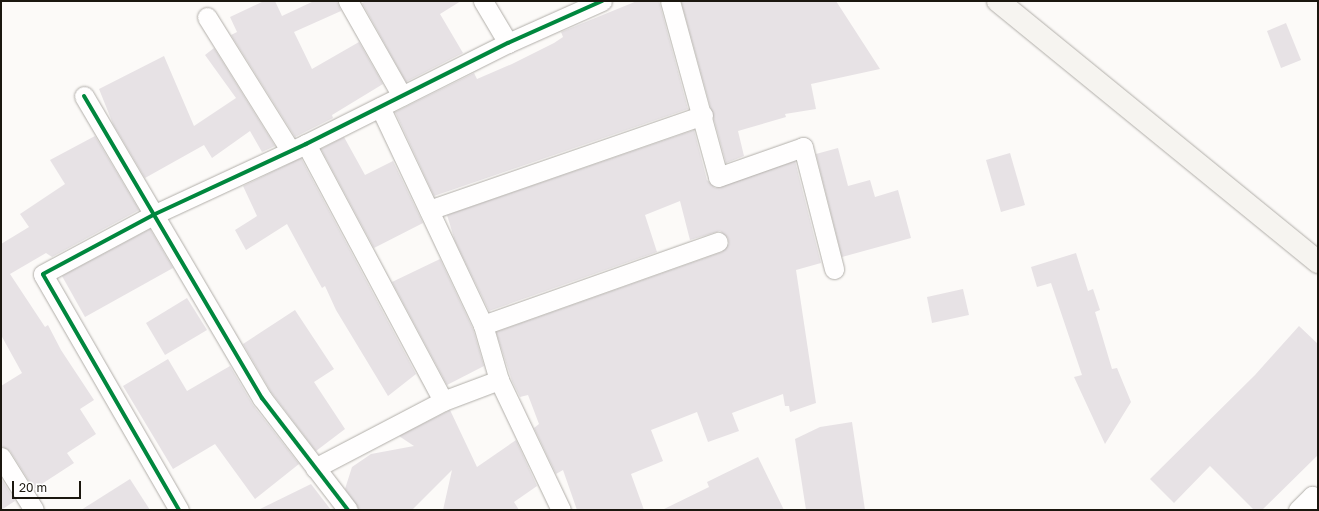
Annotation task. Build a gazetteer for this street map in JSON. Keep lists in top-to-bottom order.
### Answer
{
  "scale_bar": "20 m"
}
